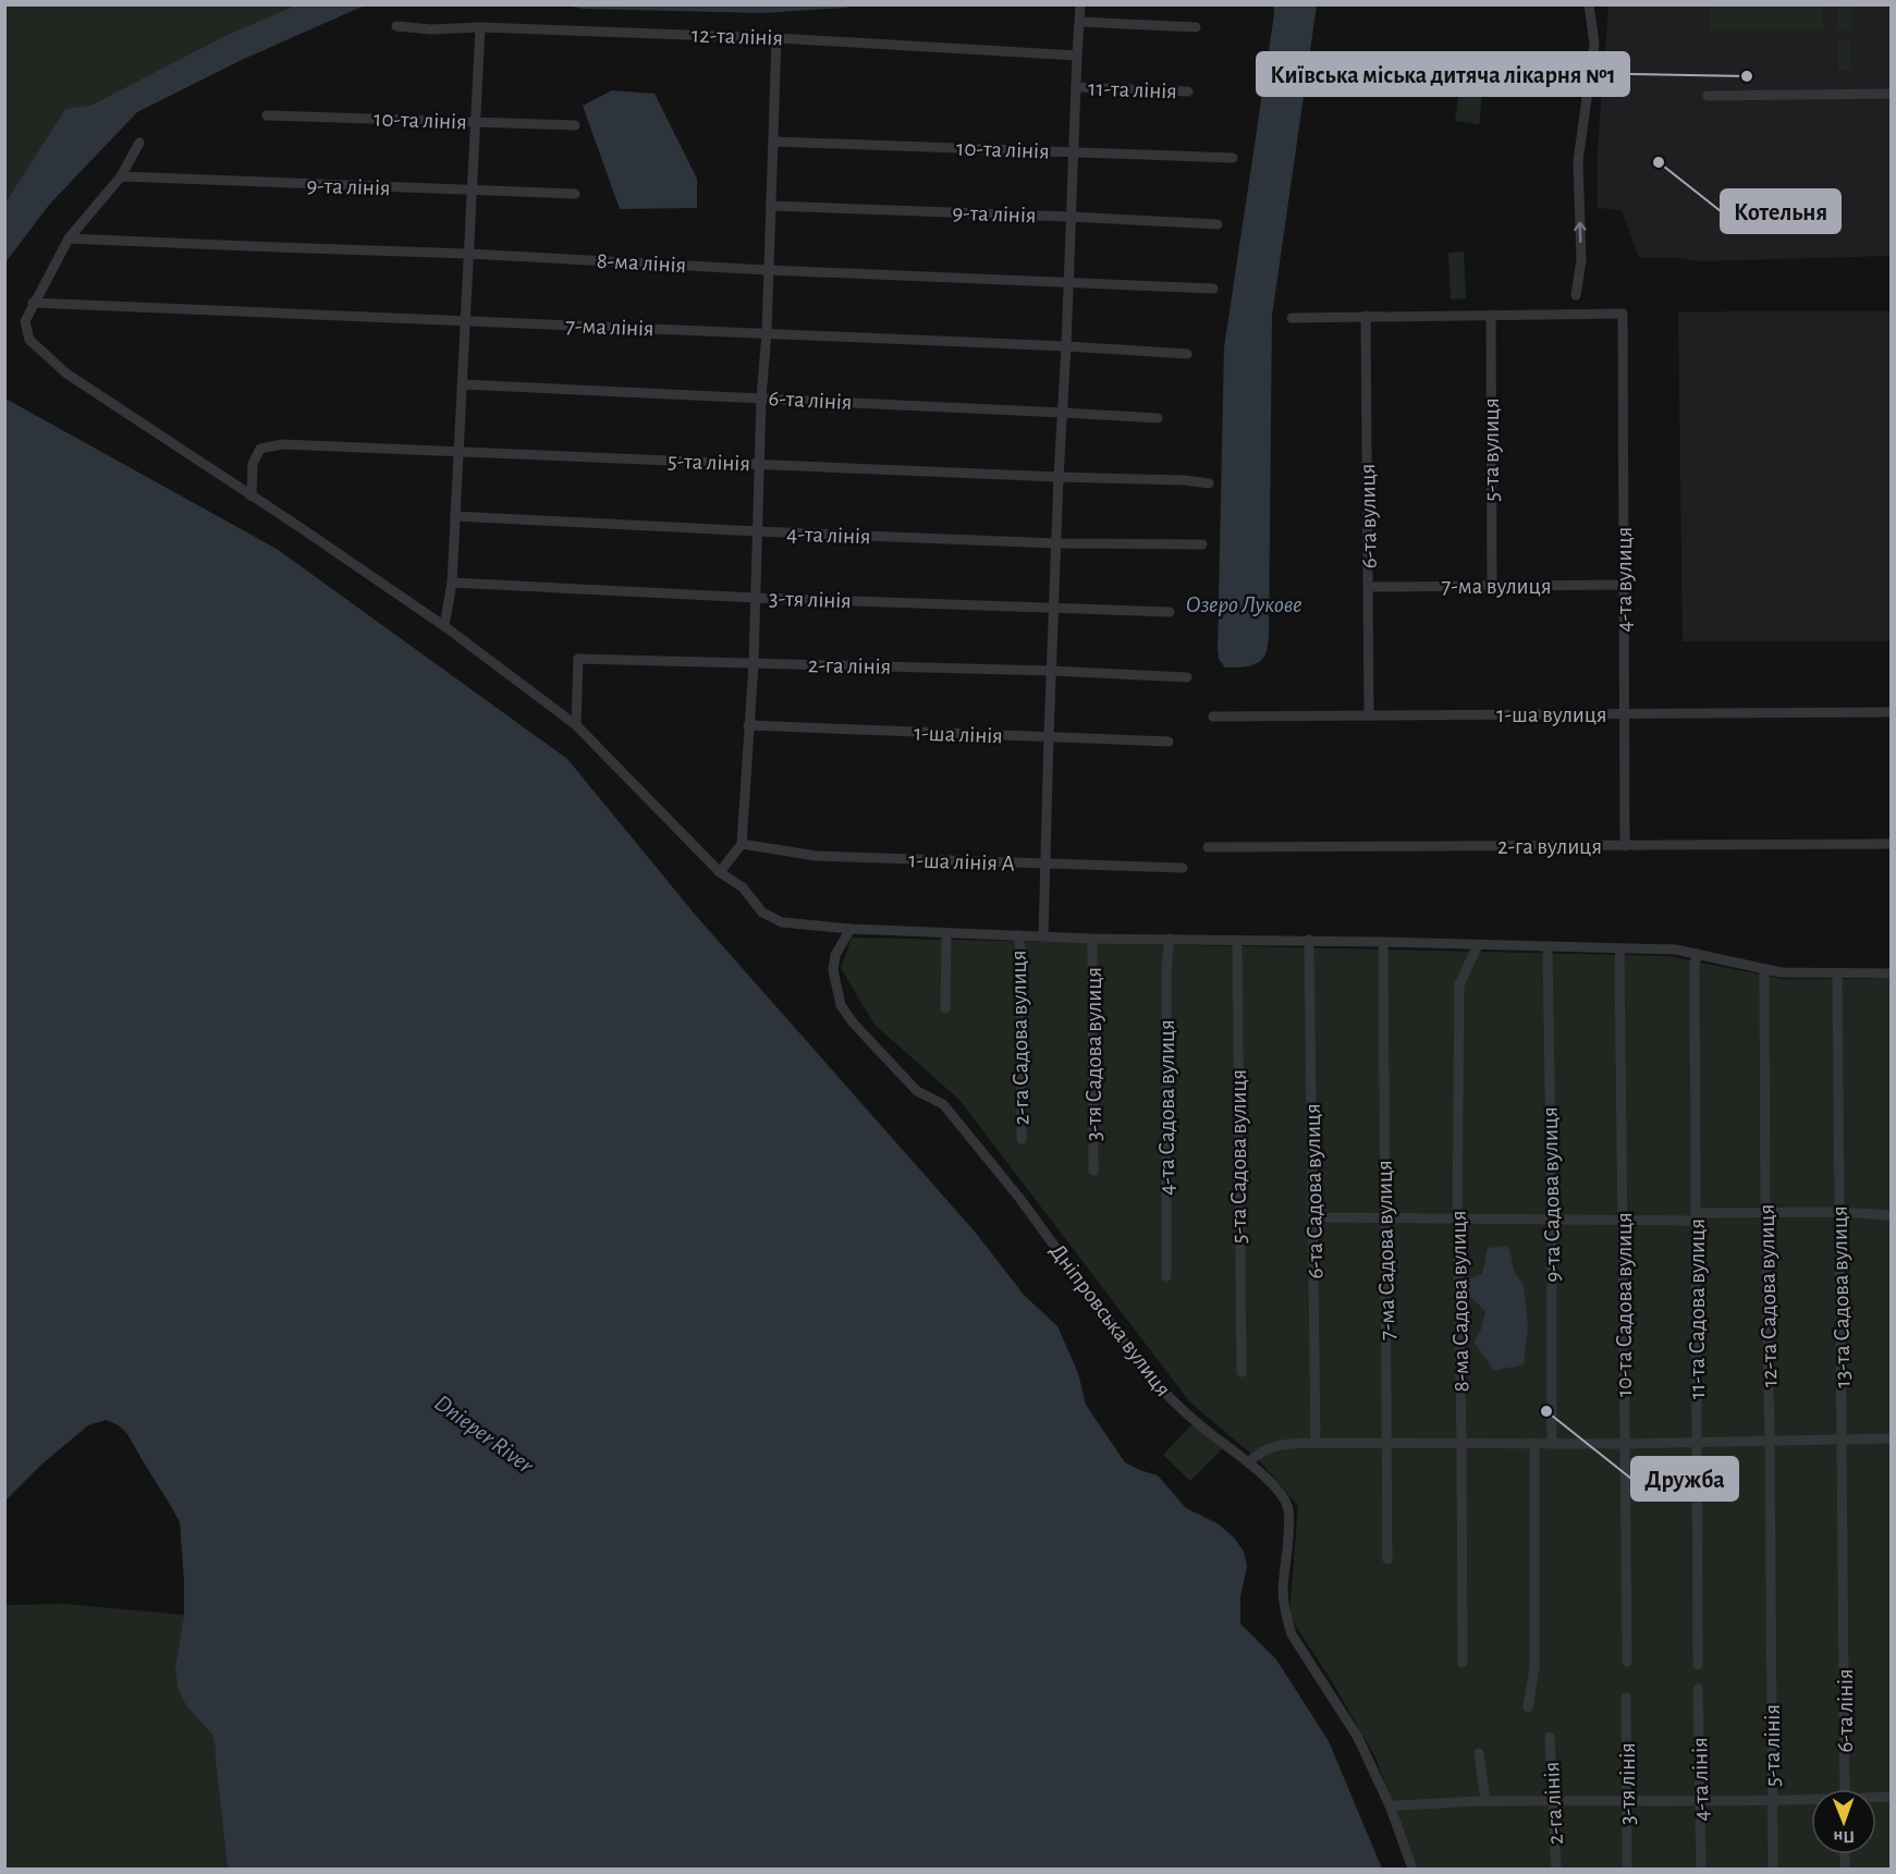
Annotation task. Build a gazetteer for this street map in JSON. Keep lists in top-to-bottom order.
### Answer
{
  "streets": {
    "street": [
      "12-та лінія",
      "11-та лінія",
      "10-та лінія",
      "9-та лінія",
      "8-ма лінія",
      "7-ма лінія",
      "6-та лінія",
      "5-та вулиця",
      "5-та лінія",
      "6-та вулиця",
      "4-та лінія",
      "4-та вулиця",
      "7-ма вулиця",
      "3-тя лінія",
      "2-га лінія",
      "1-ша вулиця",
      "1-ша лінія",
      "2-га вулиця",
      "1-ша лінія А",
      "2-га Садова вулиця",
      "3-тя Садова вулиця",
      "4-та Садова вулиця",
      "5-та Садова вулиця",
      "6-та Садова вулиця",
      "9-та Садова вулиця",
      "7-ма Садова вулиця",
      "12-та Садова вулиця",
      "13-та Садова вулиця",
      "8-ма Садова вулиця",
      "10-та Садова вулиця",
      "11-та Садова вулиця",
      "Дніпровська вулиця"
    ]
  },
  "crossings": [
    ["6-та лінія", "13-та Садова вулиця"],
    ["5-та вулиця", "4-та вулиця"],
    ["5-та вулиця", "7-ма вулиця"],
    ["5-та лінія", "12-та Садова вулиця"],
    ["6-та вулиця", "7-ма вулиця"],
    ["6-та вулиця", "1-ша вулиця"],
    ["4-та вулиця", "7-ма вулиця"],
    ["4-та вулиця", "1-ша вулиця"],
    ["4-та вулиця", "2-га вулиця"]
  ],
  "water": ["Озеро Лукове", "Dnieper River"],
  "places": ["Київська міська дитяча лікарня №1", "Котельня", "Дружба"],
  "north": "bottom"
}
